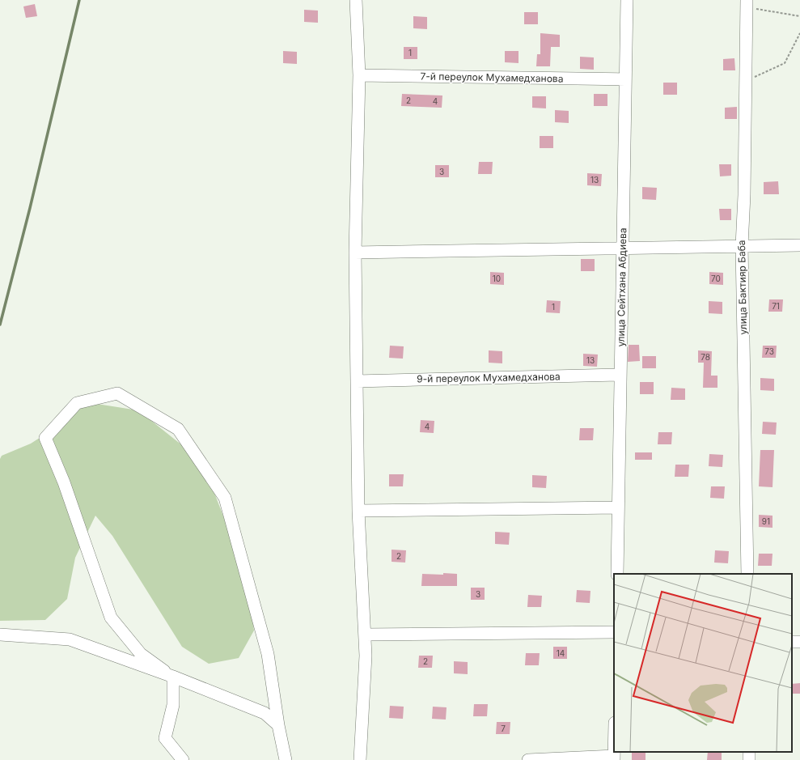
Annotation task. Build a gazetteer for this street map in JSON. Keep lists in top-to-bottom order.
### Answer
{
  "streets": {
    "street": [
      "7-й переулок Мухамедханова",
      "улица Сейтхана Абдиева",
      "улица Бактияр Баба",
      "9-й переулок Мухамедханова"
    ]
  },
  "crossings": [
    ["7-й переулок Мухамедханова", "улица Сейтхана Абдиева"],
    ["улица Сейтхана Абдиева", "9-й переулок Мухамедханова"]
  ],
  "house_numbers": [
    "1",
    "2",
    "4",
    "3",
    "13",
    "10",
    "70",
    "71",
    "1",
    "73",
    "78",
    "13",
    "4",
    "91",
    "2",
    "3",
    "14",
    "2",
    "7"
  ]
}
